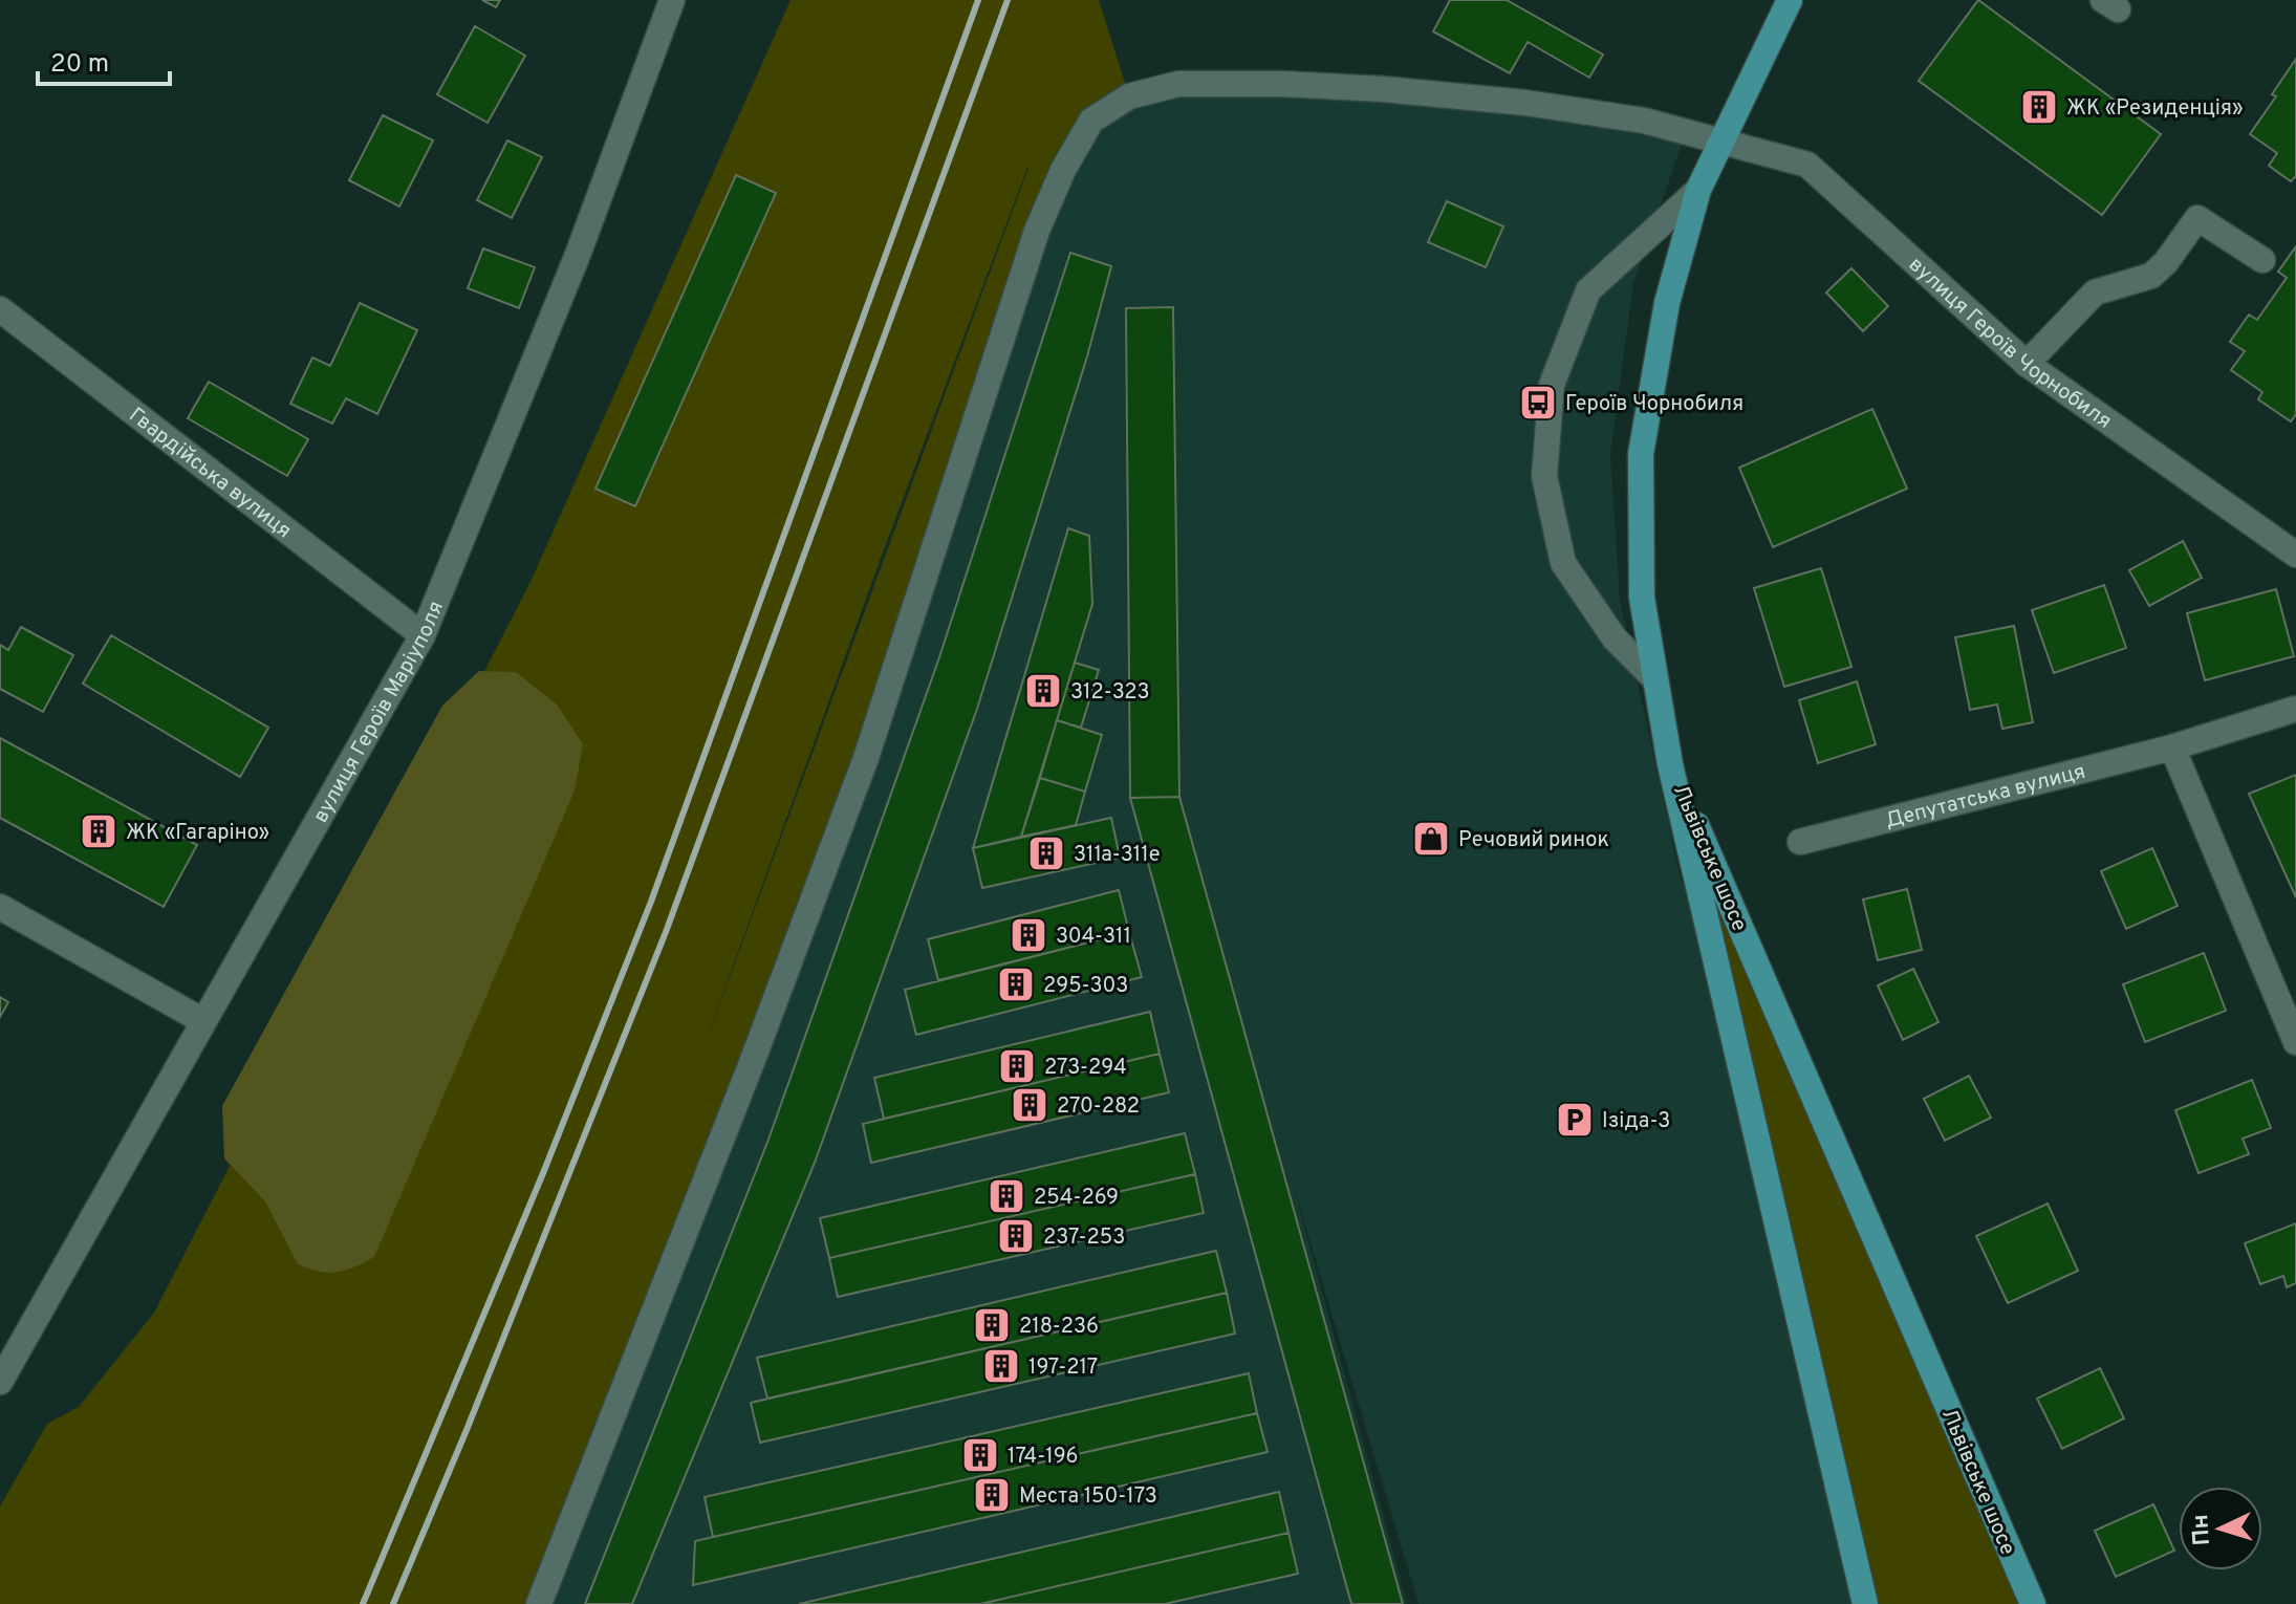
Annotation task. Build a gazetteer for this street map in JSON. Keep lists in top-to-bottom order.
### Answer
{
  "streets": {
    "main road": ["Львівське шосе"],
    "street": [
      "вулиця Героїв Чорнобиля",
      "Гвардійська вулиця",
      "вулиця Героїв Маріуполя",
      "Депутатська вулиця"
    ]
  },
  "crossings": [
    ["Гвардійська вулиця", "вулиця Героїв Маріуполя"]
  ],
  "places": {
    "building": [
      "ЖК «Резиденція»",
      "312-323",
      "ЖК «Гагаріно»",
      "311а-311е",
      "304-311",
      "295-303",
      "273-294",
      "270-282",
      "254-269",
      "237-253",
      "218-236",
      "197-217",
      "174-196",
      "Места 150-173"
    ],
    "bus stop": ["Героїв Чорнобиля"],
    "shop": ["Речовий ринок"],
    "parking": ["Ізіда-3"]
  },
  "scale_bar": "20 m",
  "north": "left"
}
